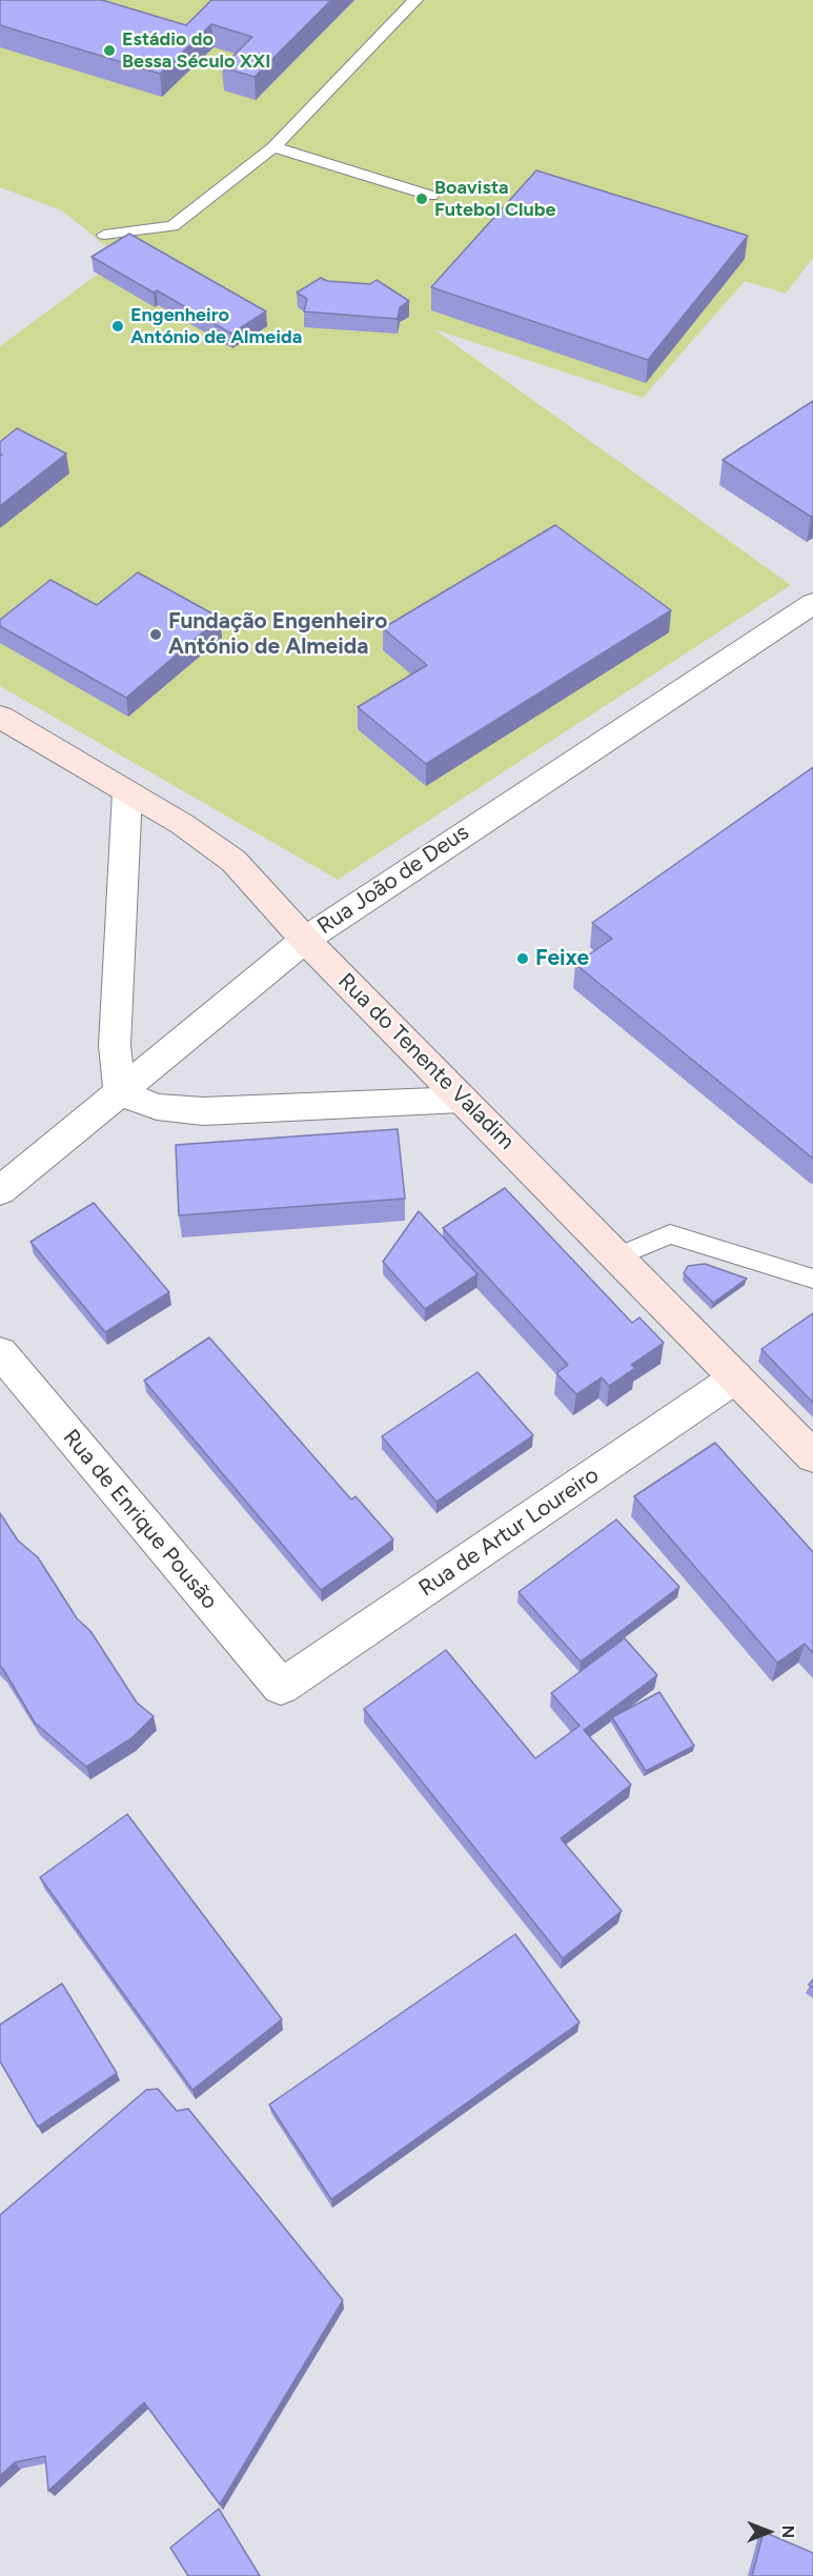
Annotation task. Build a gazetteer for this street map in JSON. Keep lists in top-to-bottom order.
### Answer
{
  "streets": {
    "main road": ["Rua do Tenente Valadim"],
    "street": ["Rua João de Deus", "Rua de Enrique Pousão", "Rua de Artur Loureiro"]
  },
  "crossings": [
    ["Rua João de Deus", "Rua do Tenente Valadim"],
    ["Rua do Tenente Valadim", "Rua de Artur Loureiro"],
    ["Rua de Enrique Pousão", "Rua de Artur Loureiro"]
  ],
  "places": [
    "Estádio do Bessa Século XXI",
    "Boavista Futebol Clube",
    "Engenheiro António de Almeida",
    "Fundação Engenheiro António de Almeida",
    "Feixe"
  ],
  "north": "right"
}
